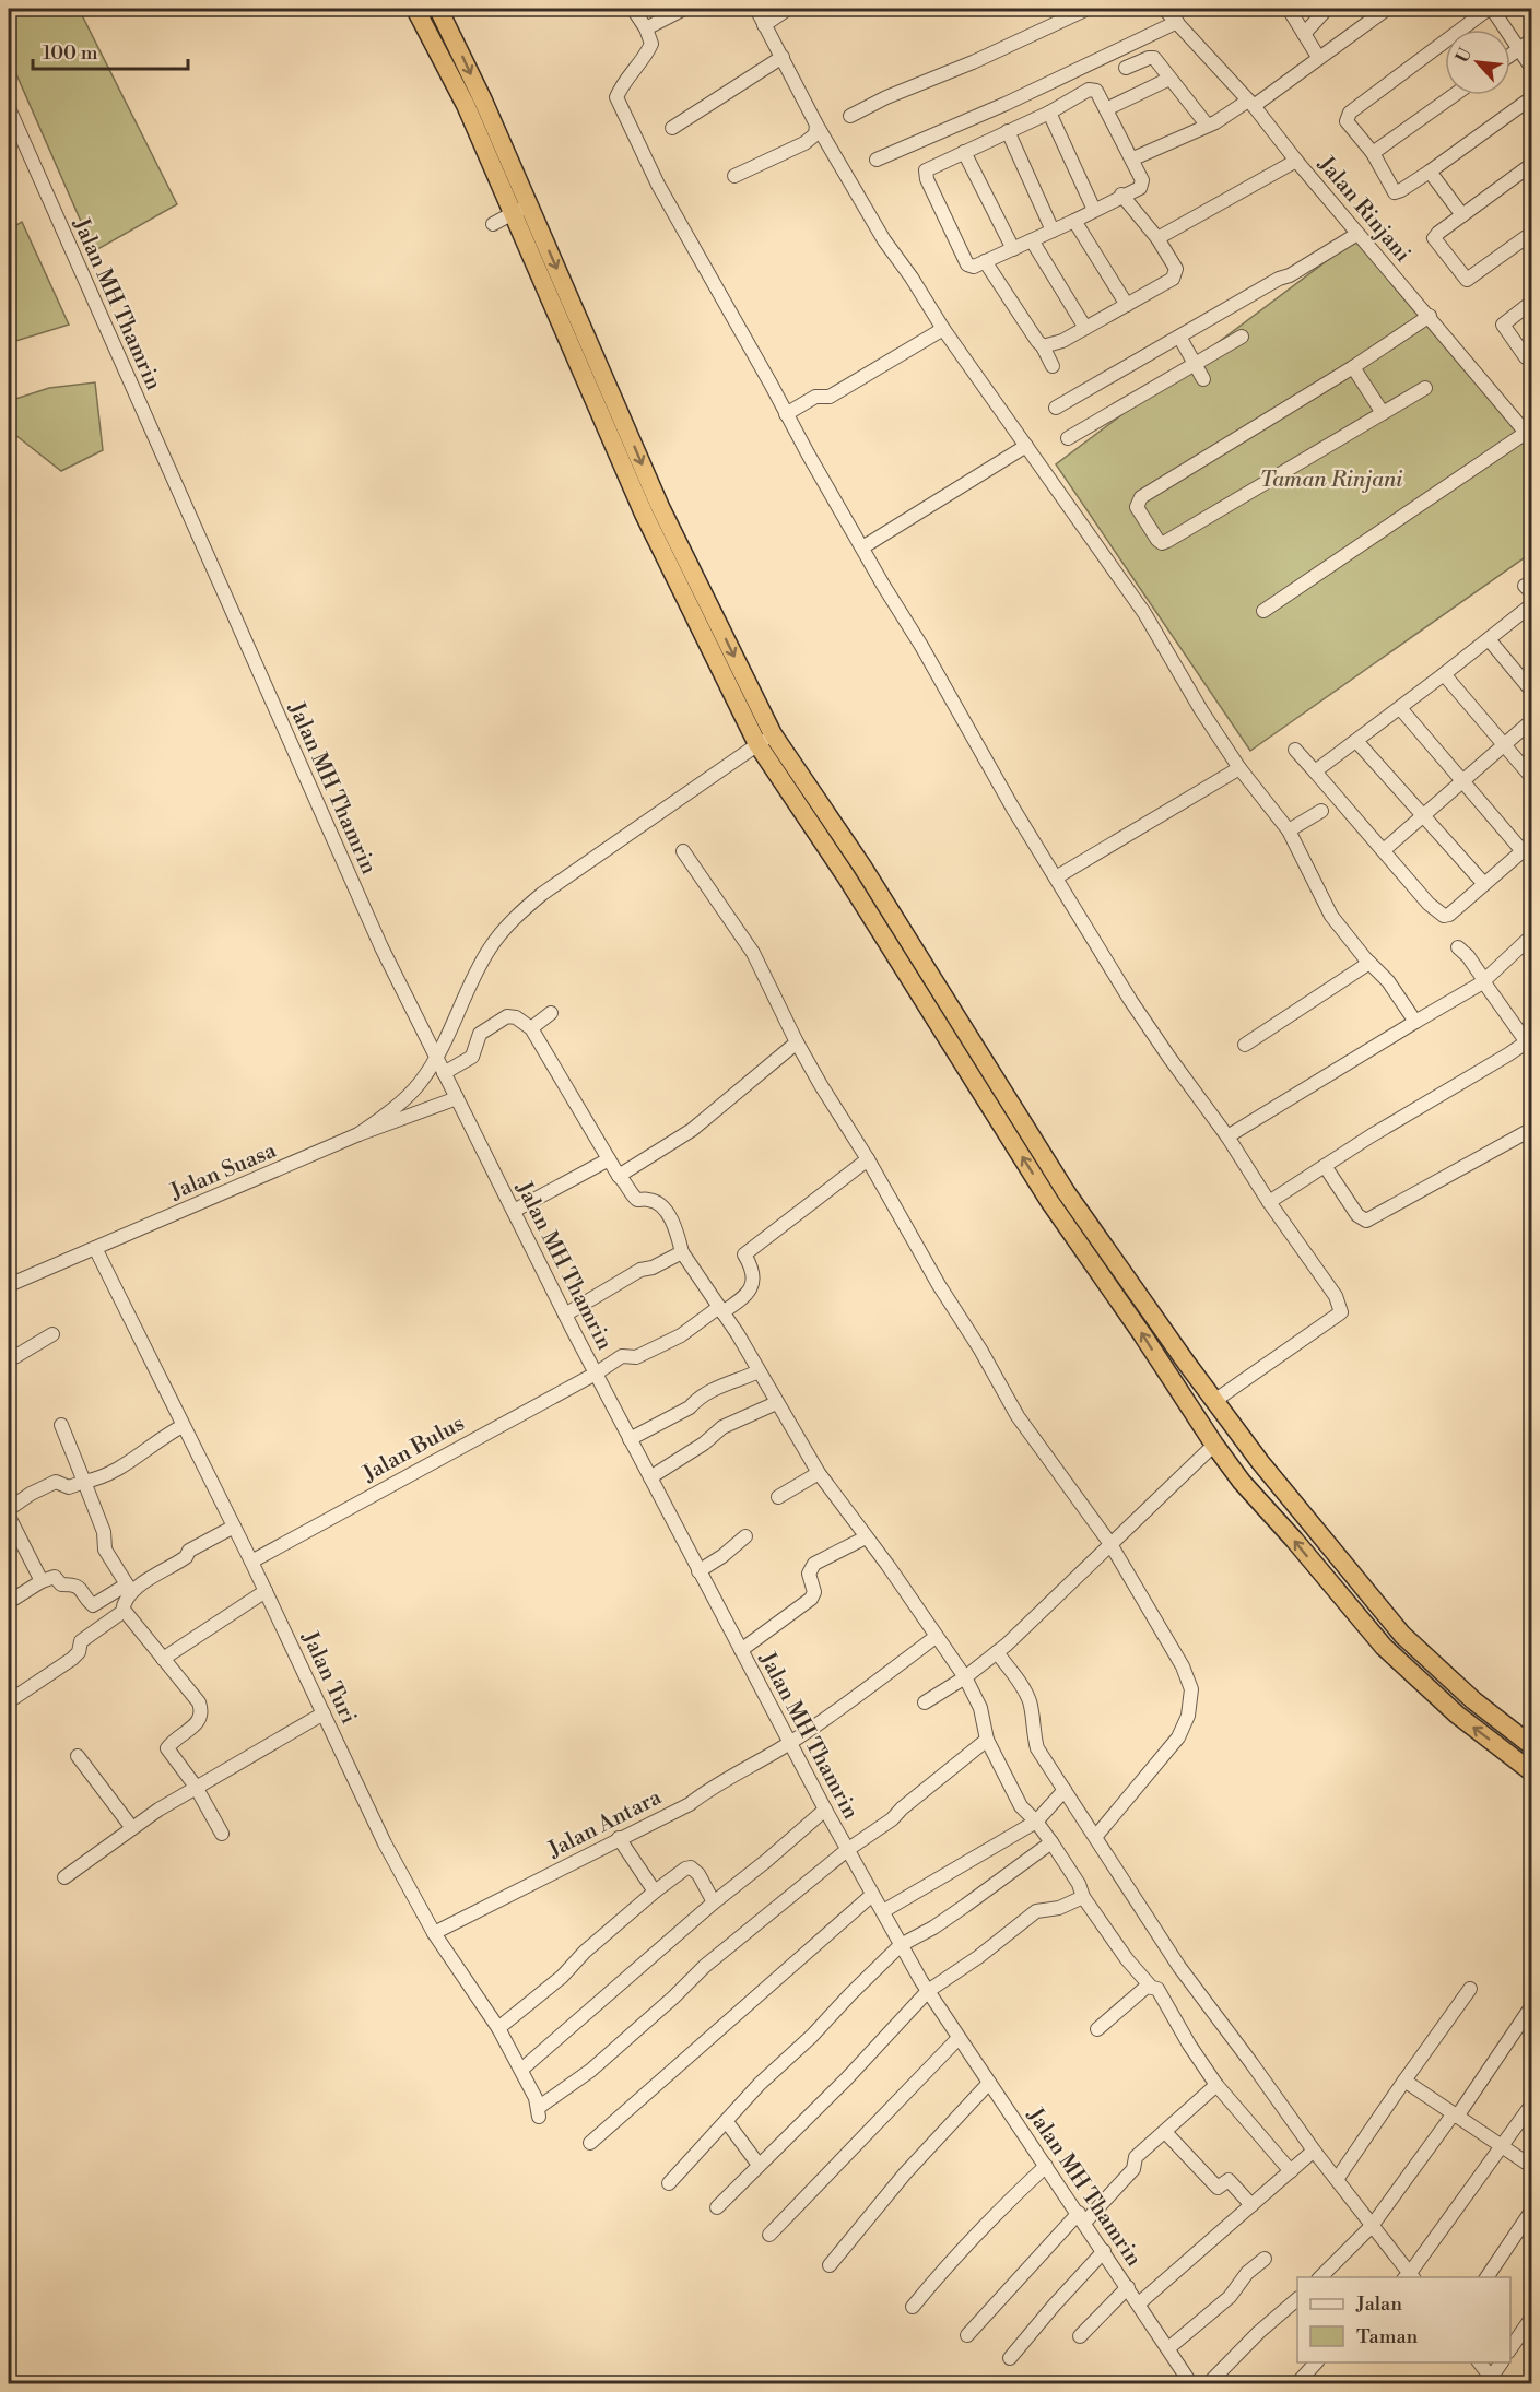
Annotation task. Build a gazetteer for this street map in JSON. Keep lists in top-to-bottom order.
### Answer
{
  "streets": {
    "street": [
      "Jalan Rinjani",
      "Jalan MH Thamrin",
      "Jalan Suasa",
      "Jalan Bulus",
      "Jalan Turi",
      "Jalan Antara"
    ]
  },
  "crossings": [
    ["Jalan MH Thamrin", "Jalan Suasa"],
    ["Jalan MH Thamrin", "Jalan Bulus"],
    ["Jalan MH Thamrin", "Jalan Turi"],
    ["Jalan MH Thamrin", "Jalan Antara"],
    ["Jalan Suasa", "Jalan Turi"],
    ["Jalan Bulus", "Jalan Turi"],
    ["Jalan Turi", "Jalan Antara"]
  ],
  "parks": ["Taman Rinjani"],
  "legend": ["Jalan", "Taman"],
  "scale_bar": "100 m",
  "north": "top left"
}
